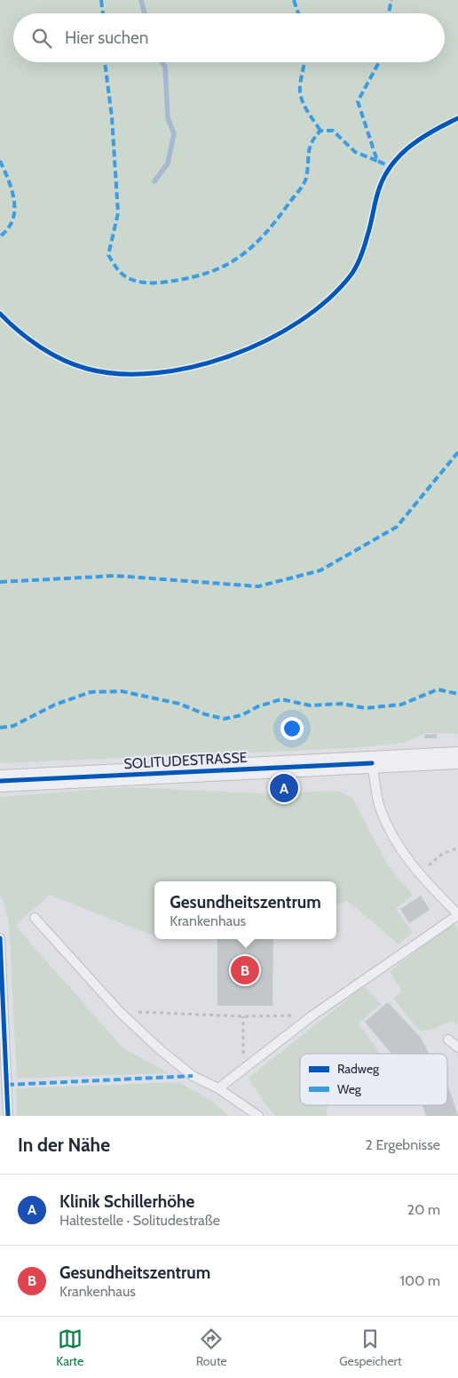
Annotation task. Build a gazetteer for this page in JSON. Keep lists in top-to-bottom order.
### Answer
{
  "streets": {
    "street": ["SOLITUDESTRASSE"]
  },
  "legend": ["Radweg", "Weg"],
  "page": {
    "search": "Hier suchen",
    "pins": ["A", "B"],
    "popup": ["Gesundheitszentrum", "Krankenhaus"],
    "heading": ["In der Nähe", "2 Ergebnisse"],
    "list": [
      {
        "mark": "A",
        "name": "Klinik Schillerhöhe",
        "note": "Haltestelle · Solitudestraße",
        "value": "20 m"
      },
      {
        "mark": "B",
        "name": "Gesundheitszentrum",
        "note": "Krankenhaus",
        "value": "100 m"
      }
    ],
    "nav": ["Karte", "Route", "Gespeichert"]
  }
}
